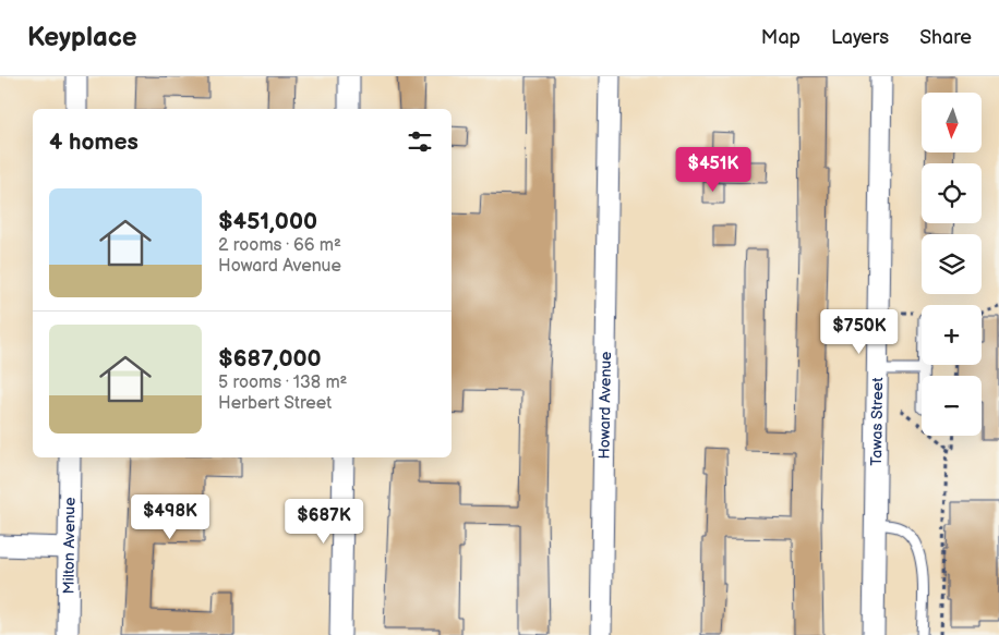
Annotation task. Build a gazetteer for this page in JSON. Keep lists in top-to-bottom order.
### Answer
{
  "streets": {
    "street": ["Howard Avenue", "Tawas Street", "Milton Avenue"]
  },
  "north": "bottom",
  "page": {
    "header": "Keyplace",
    "nav": ["Map", "Layers", "Share"],
    "map_buttons": ["+", "−"],
    "heading": "4 homes",
    "price": [
      "$451K",
      "$750K",
      "$498K",
      "$687K"
    ],
    "list": [
      {
        "name": "$451,000",
        "note": "2 rooms · 66 m² · Howard Avenue"
      },
      {
        "name": "$687,000",
        "note": "5 rooms · 138 m² · Herbert Street"
      }
    ]
  }
}
